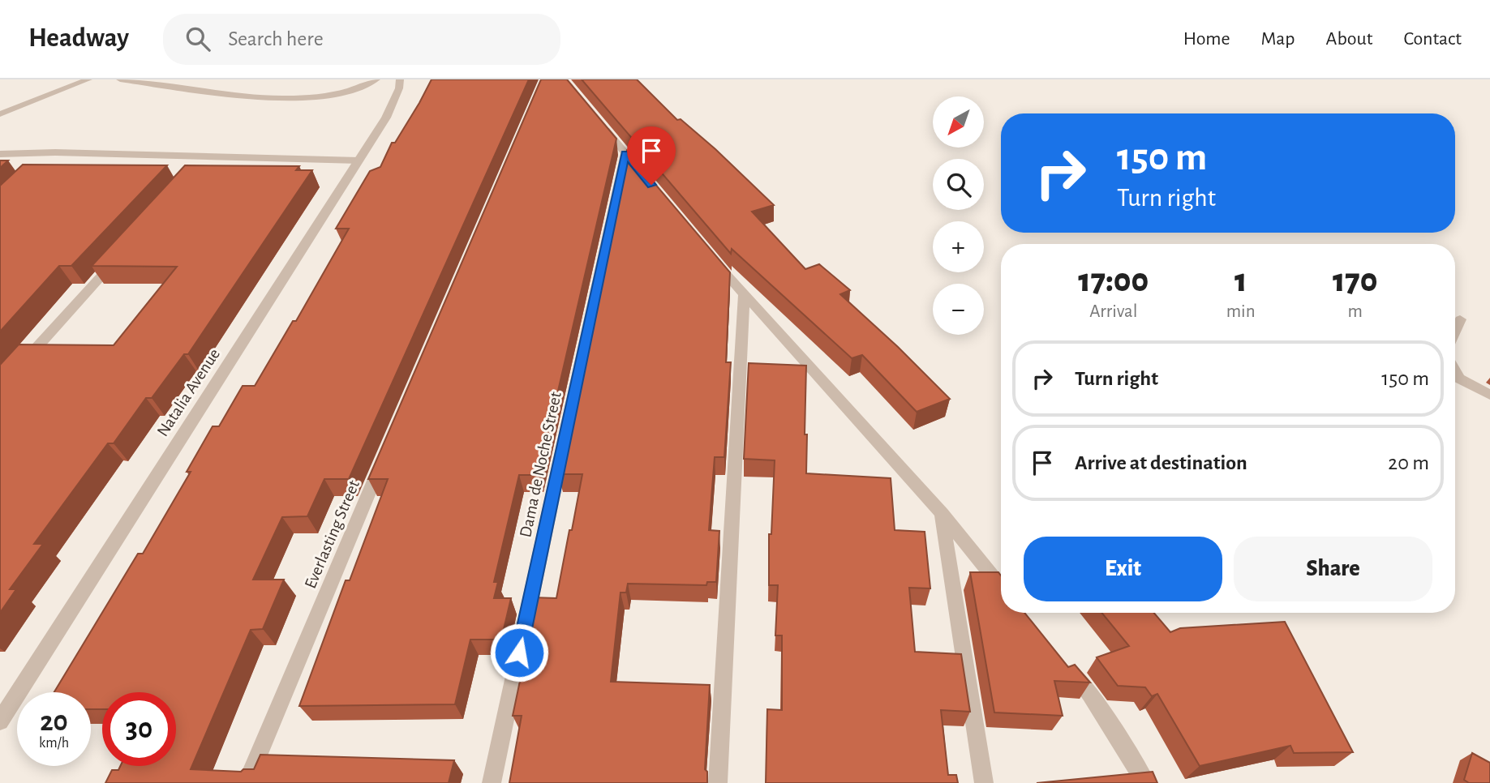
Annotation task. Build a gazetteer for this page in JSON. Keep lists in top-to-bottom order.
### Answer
{
  "streets": {
    "street": ["Natalia Avenue", "Dama de Noche Street", "Everlasting Street"]
  },
  "north": "bottom left",
  "page": {
    "header": "Headway",
    "search": "Search here",
    "nav": [
      "Home",
      "Map",
      "About",
      "Contact"
    ],
    "map_buttons": ["+", "−"],
    "turn": ["150 m", "Turn right"],
    "eta": [
      "17:00",
      "Arrival",
      "1",
      "min",
      "170",
      "m"
    ],
    "list": [
      {
        "name": "Turn right",
        "value": "150 m"
      },
      {
        "name": "Arrive at destination",
        "value": "20 m"
      }
    ],
    "buttons": ["Exit", "Share"],
    "speed": "20 km/h",
    "limit": "30"
  }
}
